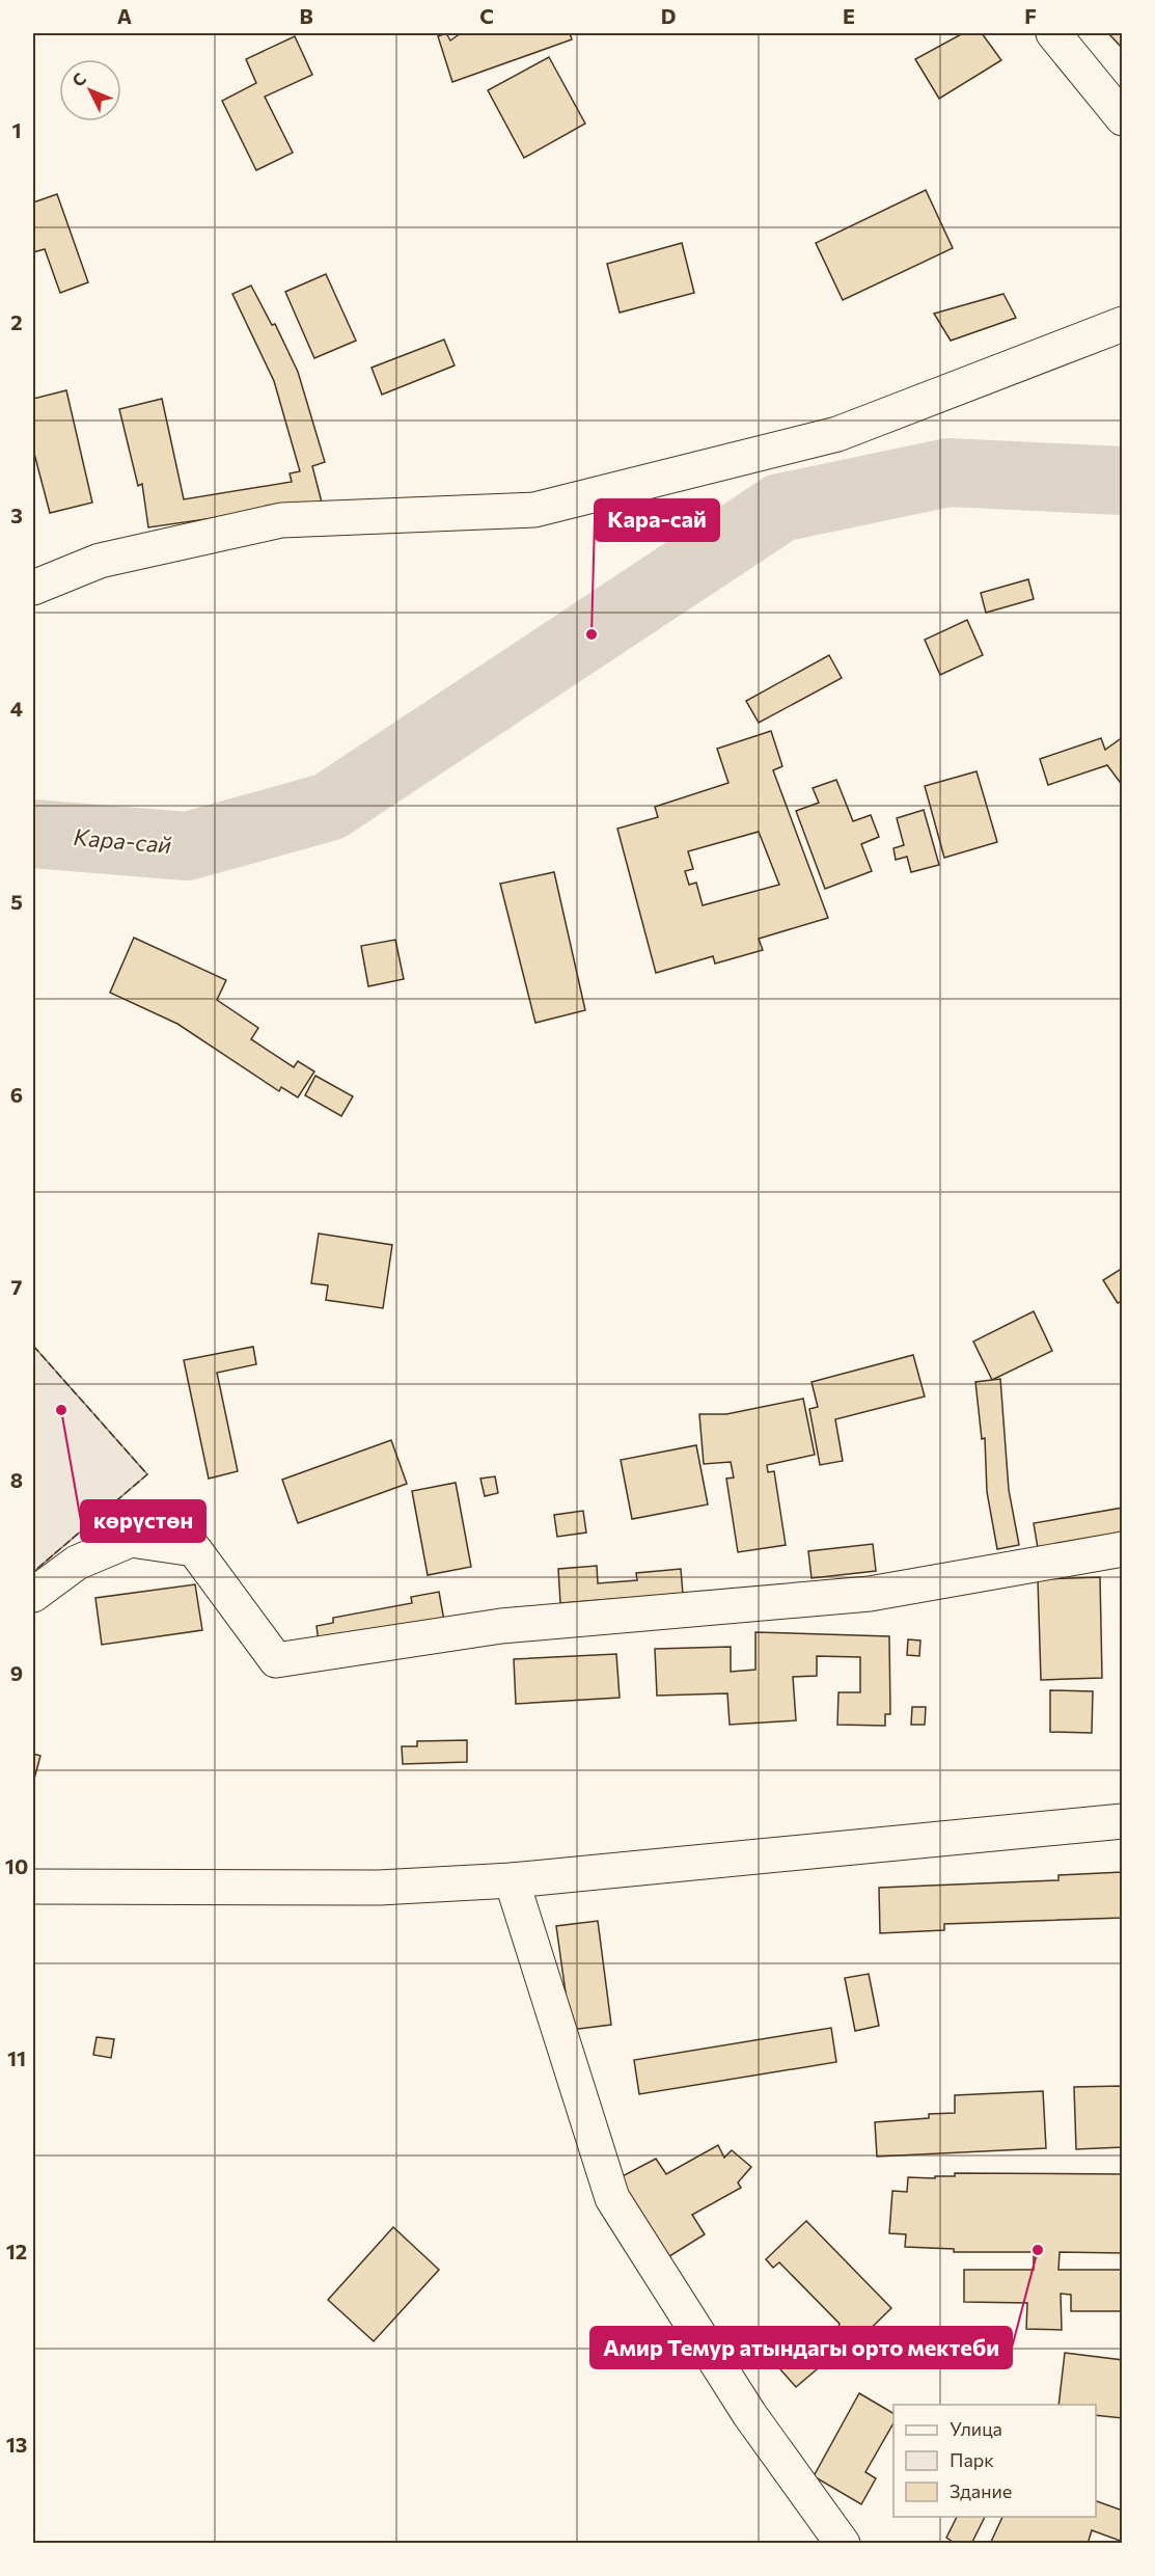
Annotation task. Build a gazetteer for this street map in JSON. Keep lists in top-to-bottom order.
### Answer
{
  "water": ["Кара-сай"],
  "places": ["Кара-сай", "көрүстөн", "Амир Темур атындагы орто мектеби"],
  "legend": ["Улица", "Парк", "Здание"],
  "north": "top left",
  "grid": {
    "columns": [
      "A",
      "B",
      "C",
      "D",
      "E",
      "F"
    ],
    "rows": [
      "1",
      "2",
      "3",
      "4",
      "5",
      "6",
      "7",
      "8",
      "9",
      "10",
      "11",
      "12",
      "13"
    ]
  }
}
